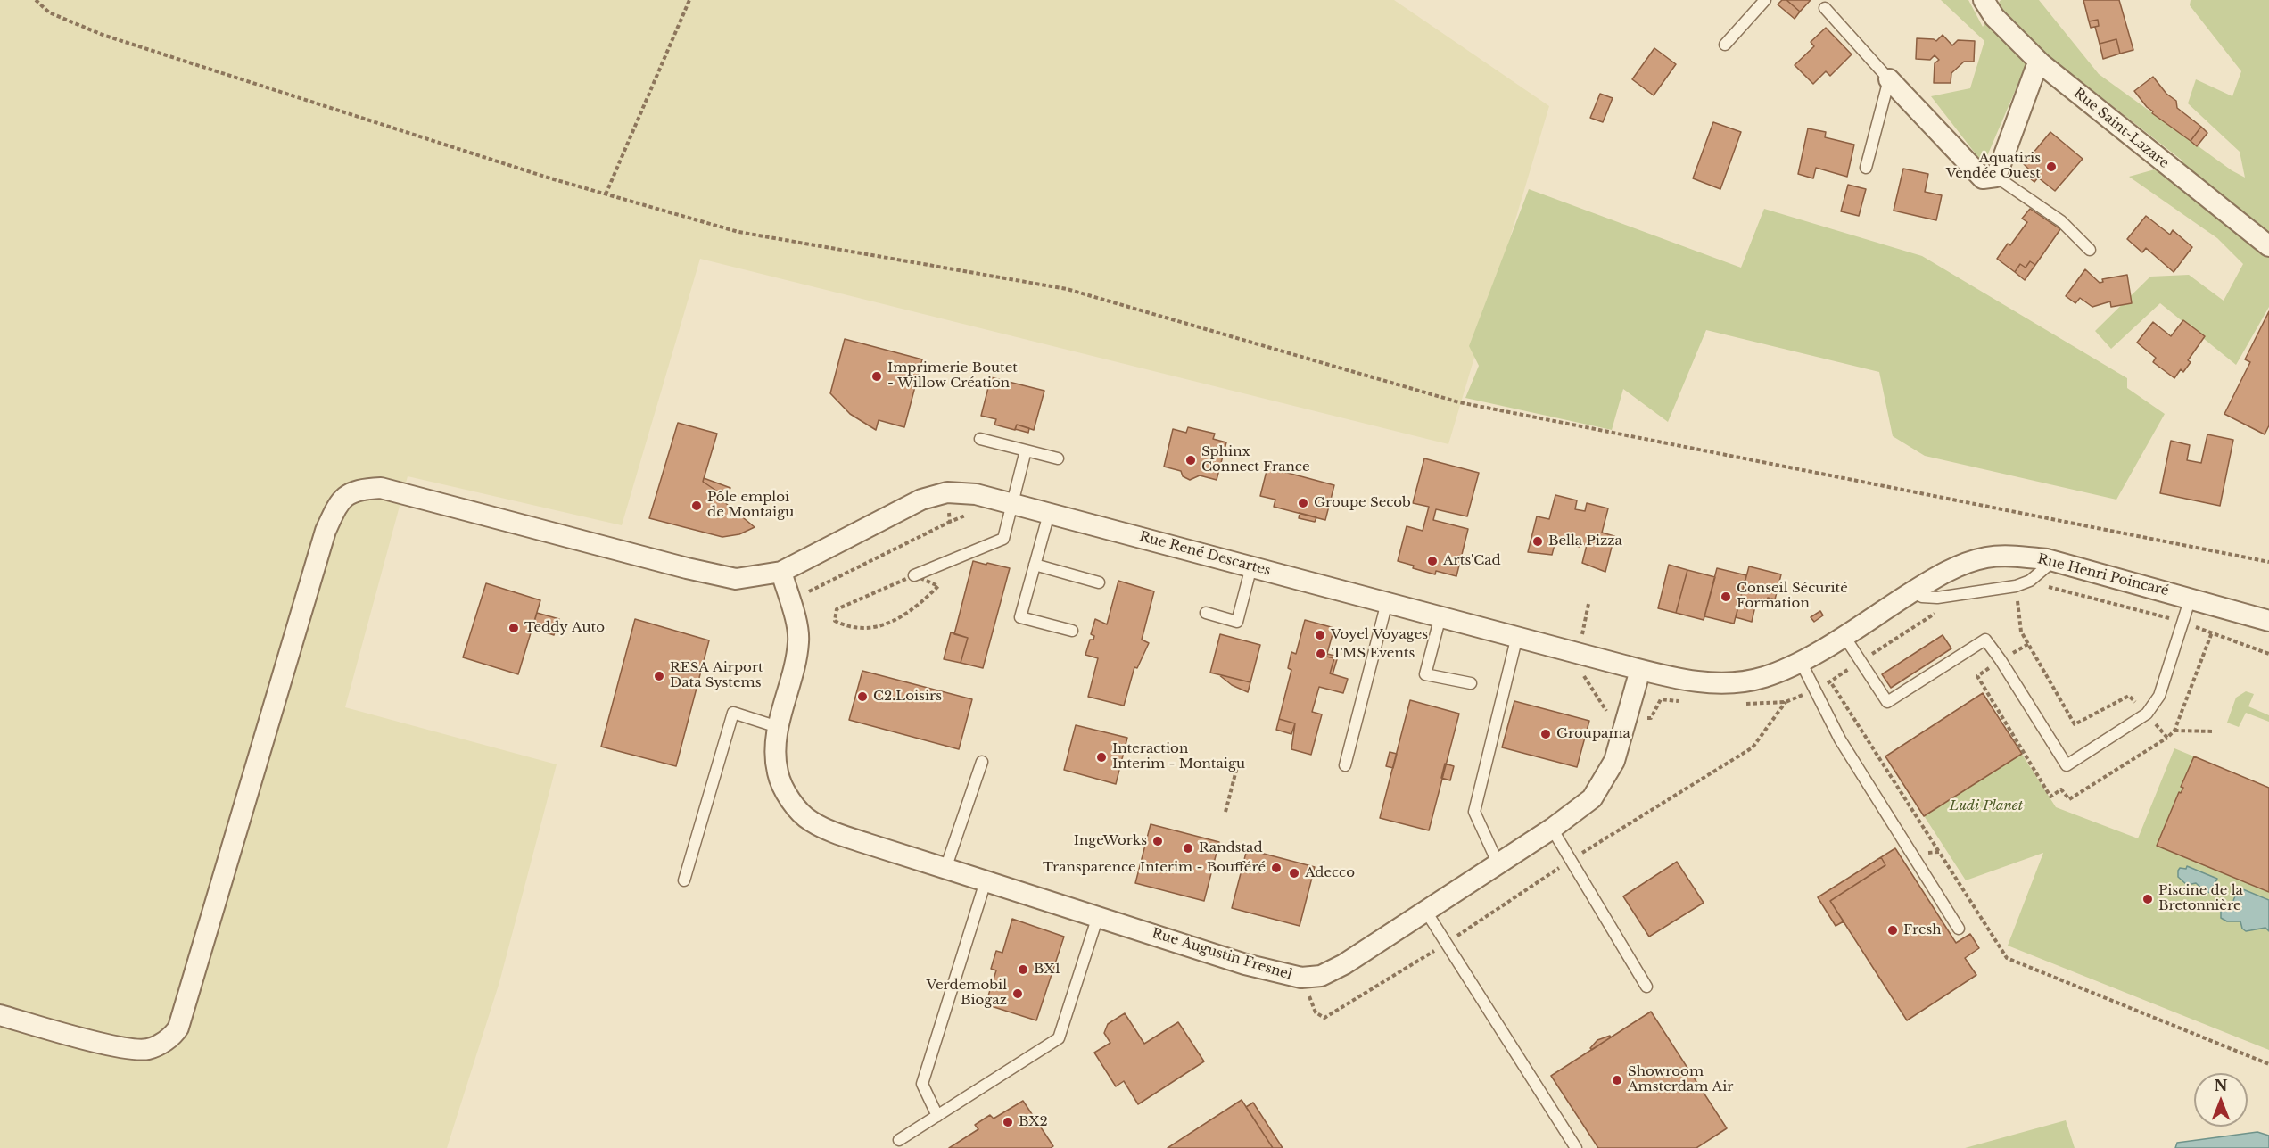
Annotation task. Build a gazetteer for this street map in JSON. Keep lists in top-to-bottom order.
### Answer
{
  "streets": {
    "street": [
      "Rue Saint-Lazare",
      "Rue René Descartes",
      "Rue Henri Poincaré",
      "Rue Augustin Fresnel"
    ]
  },
  "crossings": [
    ["Rue René Descartes", "Rue Augustin Fresnel"]
  ],
  "parks": ["Ludi Planet"],
  "places": [
    "Aquatiris Vendée Ouest",
    "Imprimerie Boutet - Willow Création",
    "Sphinx Connect France",
    "Groupe Secob",
    "Pôle emploi de Montaigu",
    "Bella Pizza",
    "Arts'Cad",
    "Conseil Sécurité Formation",
    "Teddy Auto",
    "Voyel Voyages",
    "TMS Events",
    "RESA Airport Data Systems",
    "C2.Loisirs",
    "Groupama",
    "Interaction Interim - Montaigu",
    "IngeWorks",
    "Randstad",
    "Transparence Interim - Boufféré",
    "Adecco",
    "Piscine de la Bretonnière",
    "Fresh",
    "BX1",
    "Verdemobil Biogaz",
    "Showroom Amsterdam Air",
    "BX2"
  ],
  "north": "top"
}
